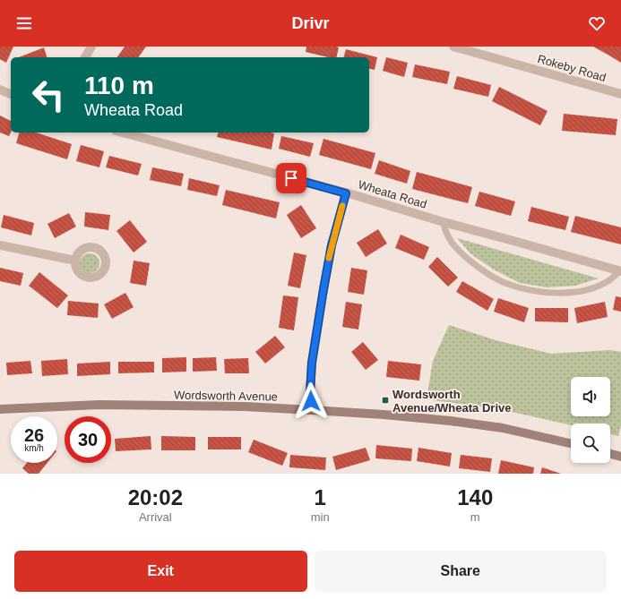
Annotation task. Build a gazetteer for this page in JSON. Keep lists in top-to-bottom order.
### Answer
{
  "streets": {
    "street": ["Rokeby Road", "Wheata Road", "Wordsworth Avenue"]
  },
  "places": {
    "transit": ["Wordsworth Avenue/Wheata Drive"]
  },
  "page": {
    "header": "Drivr",
    "turn": ["110 m", "Wheata Road"],
    "speed": "26 km/h",
    "limit": "30",
    "eta": [
      "20:02",
      "Arrival",
      "1",
      "min",
      "140",
      "m"
    ],
    "buttons": ["Exit", "Share"]
  }
}
